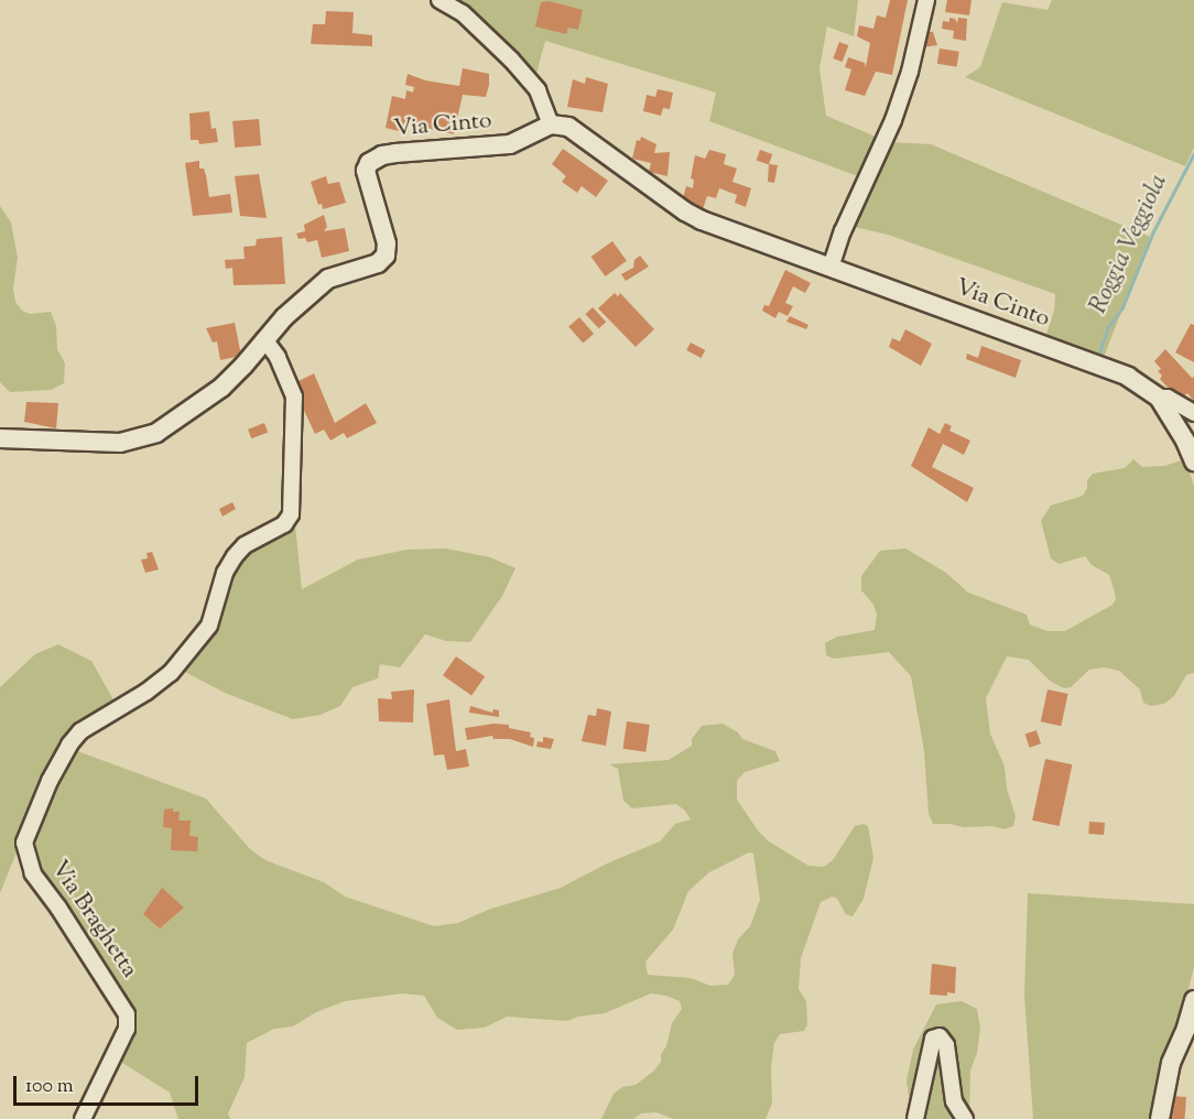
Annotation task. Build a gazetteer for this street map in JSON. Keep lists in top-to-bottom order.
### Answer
{
  "streets": {
    "street": ["Via Cinto", "Via Braghetta"]
  },
  "crossings": [
    ["Via Cinto", "Via Braghetta"]
  ],
  "water": ["Roggia Veggiola"],
  "scale_bar": "100 m"
}
